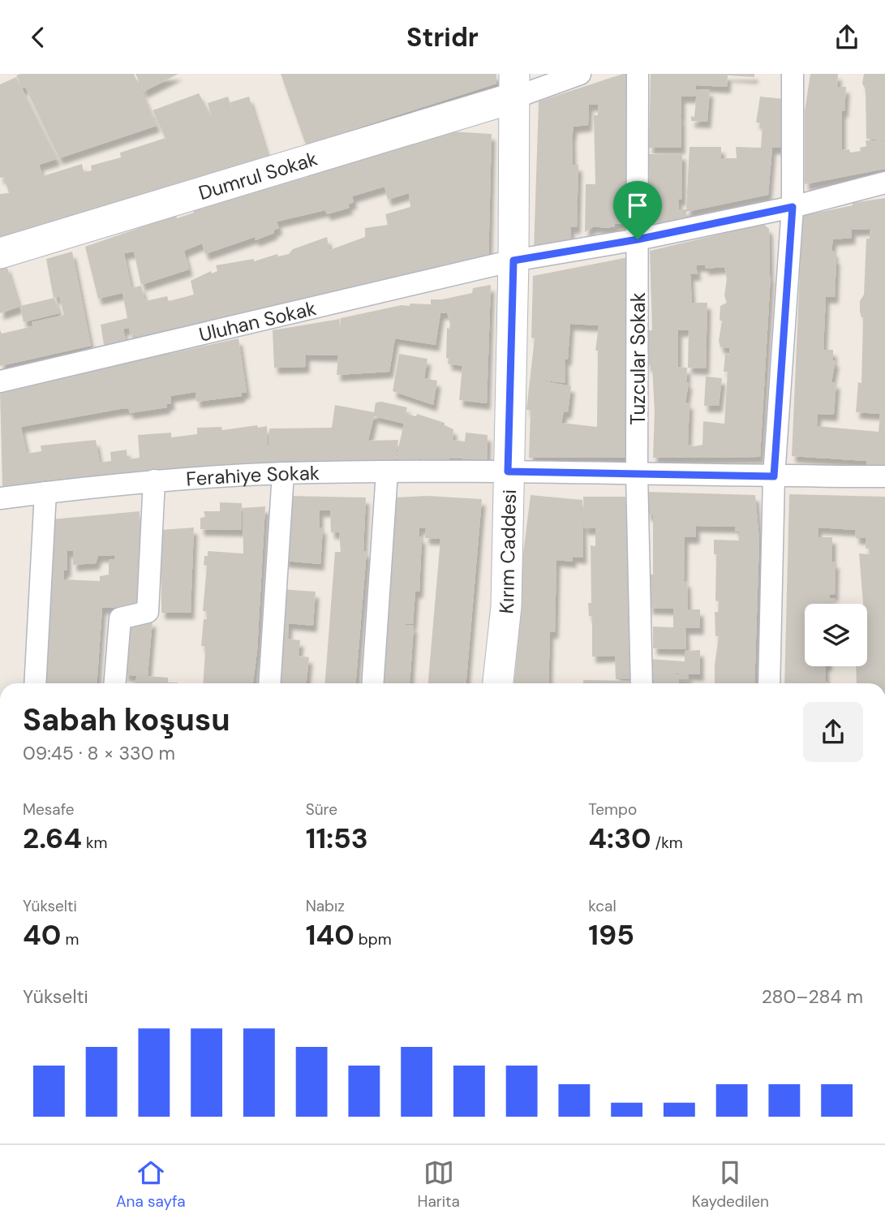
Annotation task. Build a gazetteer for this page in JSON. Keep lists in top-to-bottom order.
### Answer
{
  "streets": {
    "main road": ["Dumrul Sokak", "Kırım Caddesi"],
    "street": ["Tuzcular Sokak", "Ferahiye Sokak"]
  },
  "crossings": [
    ["Dumrul Sokak", "Kırım Caddesi"],
    ["Tuzcular Sokak", "Ferahiye Sokak"],
    ["Ferahiye Sokak", "Kırım Caddesi"]
  ],
  "page": {
    "header": "Stridr",
    "heading": ["Sabah koşusu", "09:45 · 8 × 330 m"],
    "stats": [
      ["Mesafe", "2.64 km"],
      ["Süre", "11:53"],
      ["Tempo", "4:30 /km"],
      ["Yükselti", "40 m"],
      ["Nabız", "140 bpm"],
      ["kcal", "195"]
    ],
    "chart": ["Yükselti", "280–284 m"],
    "tabs": ["Ana sayfa", "Harita", "Kaydedilen"]
  }
}
